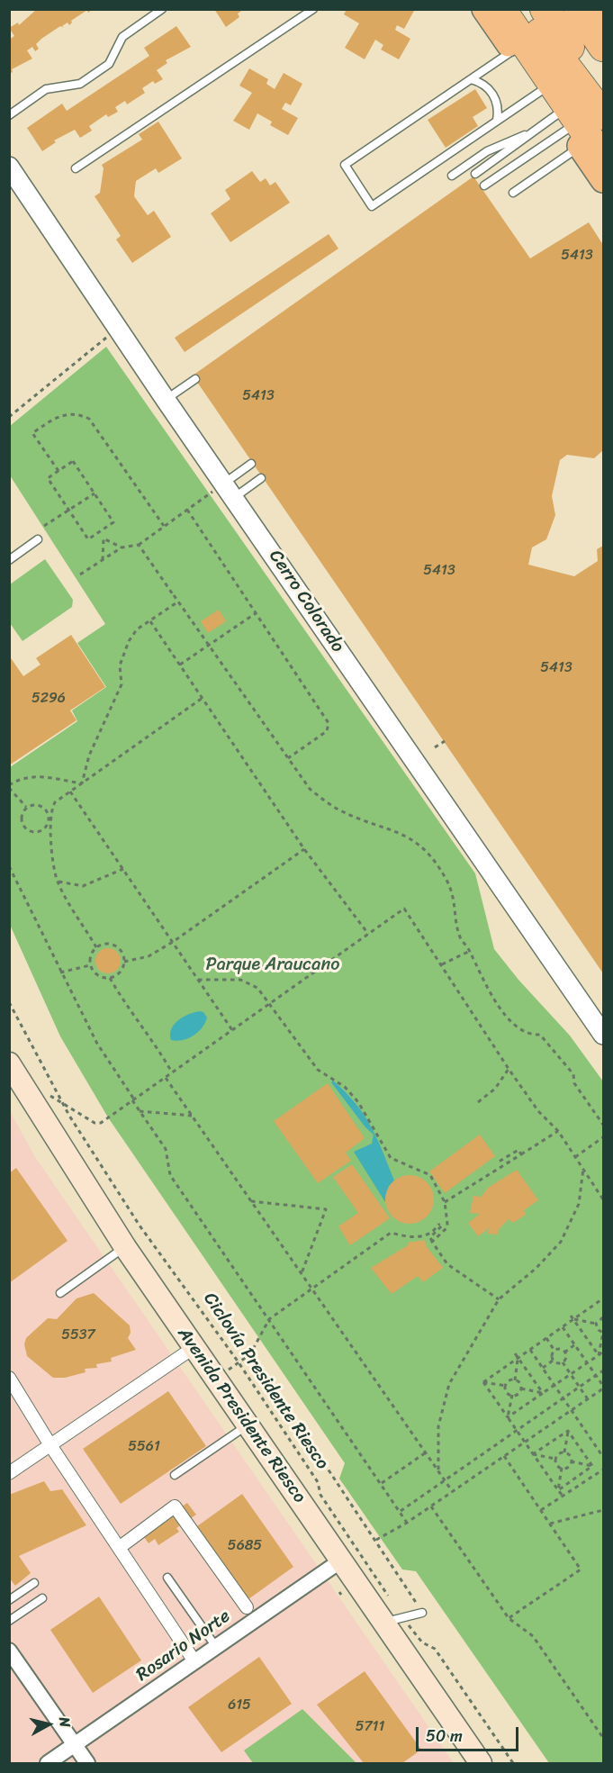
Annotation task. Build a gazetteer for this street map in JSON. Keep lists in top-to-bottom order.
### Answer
{
  "streets": {
    "main road": ["Avenida Presidente Riesco"],
    "street": ["Cerro Colorado", "Rosario Norte"],
    "path": ["Ciclovía Presidente Riesco"]
  },
  "crossings": [
    ["Ciclovía Presidente Riesco", "Avenida Presidente Riesco"],
    ["Avenida Presidente Riesco", "Rosario Norte"]
  ],
  "parks": ["Parque Araucano"],
  "house_numbers": [
    "5413",
    "5413",
    "5413",
    "5413",
    "5296",
    "5537",
    "5561",
    "5685",
    "615",
    "5711"
  ],
  "scale_bar": "50 m",
  "north": "right"
}
